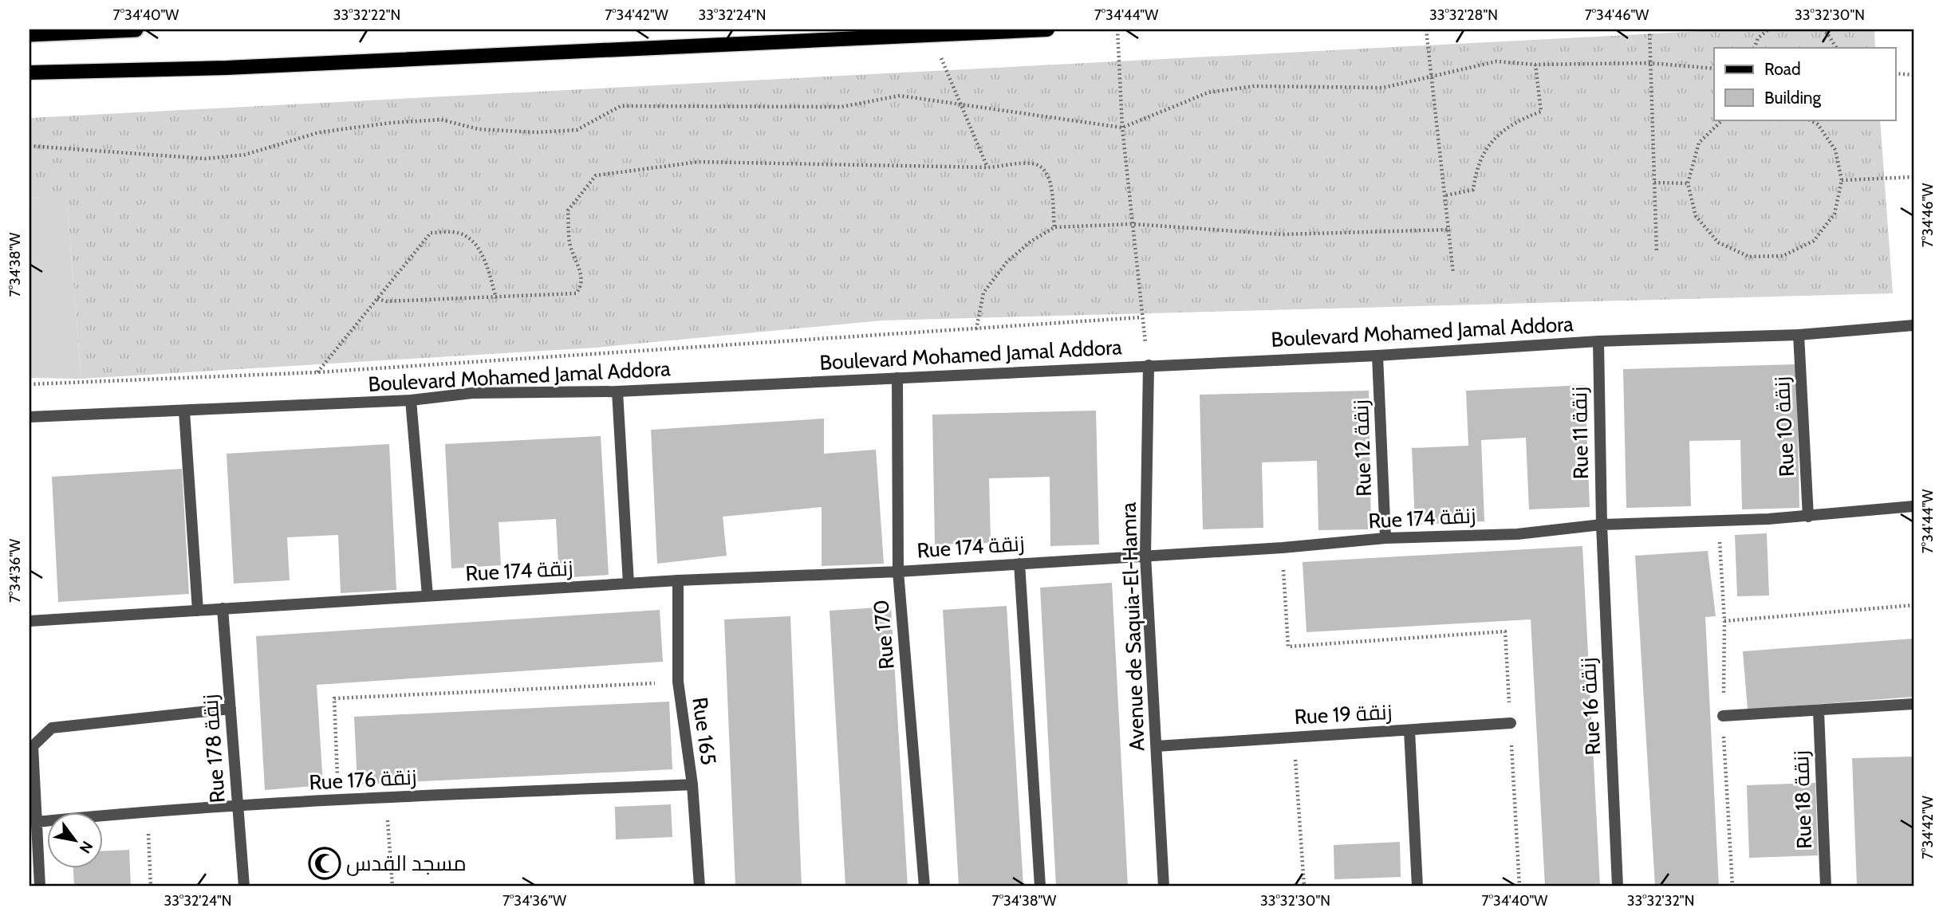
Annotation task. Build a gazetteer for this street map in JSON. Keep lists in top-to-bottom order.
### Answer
{
  "streets": {
    "street": [
      "Boulevard Mohamed Jamal Addora",
      "Rue 10 زنقة",
      "Rue 11 زنقة",
      "Rue 12 زنقة",
      "Rue 174 زنقة",
      "Avenue de Saquia-El-Hamra",
      "Rue 170",
      "Rue 16 زنقة",
      "Rue 19 زنقة",
      "Rue 165",
      "Rue 178 زنقة",
      "Rue 176 زنقة",
      "Rue 18 زنقة"
    ]
  },
  "crossings": [
    ["Boulevard Mohamed Jamal Addora", "Rue 10 زنقة"],
    ["Boulevard Mohamed Jamal Addora", "Rue 11 زنقة"],
    ["Boulevard Mohamed Jamal Addora", "Rue 12 زنقة"],
    ["Boulevard Mohamed Jamal Addora", "Avenue de Saquia-El-Hamra"],
    ["Boulevard Mohamed Jamal Addora", "Rue 170"],
    ["Rue 10 زنقة", "Rue 174 زنقة"],
    ["Rue 11 زنقة", "Rue 174 زنقة"],
    ["Rue 11 زنقة", "Rue 16 زنقة"],
    ["Rue 12 زنقة", "Rue 174 زنقة"],
    ["Rue 174 زنقة", "Avenue de Saquia-El-Hamra"],
    ["Rue 174 زنقة", "Rue 170"],
    ["Rue 174 زنقة", "Rue 16 زنقة"],
    ["Rue 174 زنقة", "Rue 165"],
    ["Rue 174 زنقة", "Rue 178 زنقة"],
    ["Avenue de Saquia-El-Hamra", "Rue 19 زنقة"],
    ["Rue 165", "Rue 176 زنقة"],
    ["Rue 178 زنقة", "Rue 176 زنقة"]
  ],
  "places": {
    "mosque": ["مسجد القدس"]
  },
  "legend": ["Road", "Building"],
  "north": "bottom right",
  "coordinates": [
    "7°34'40\"W",
    "33°32'22\"N",
    "7°34'42\"W",
    "33°32'24\"N",
    "7°34'44\"W",
    "33°32'28\"N",
    "7°34'46\"W",
    "33°32'30\"N",
    "7°34'38\"W",
    "7°34'36\"W",
    "33°32'32\"N"
  ]
}
